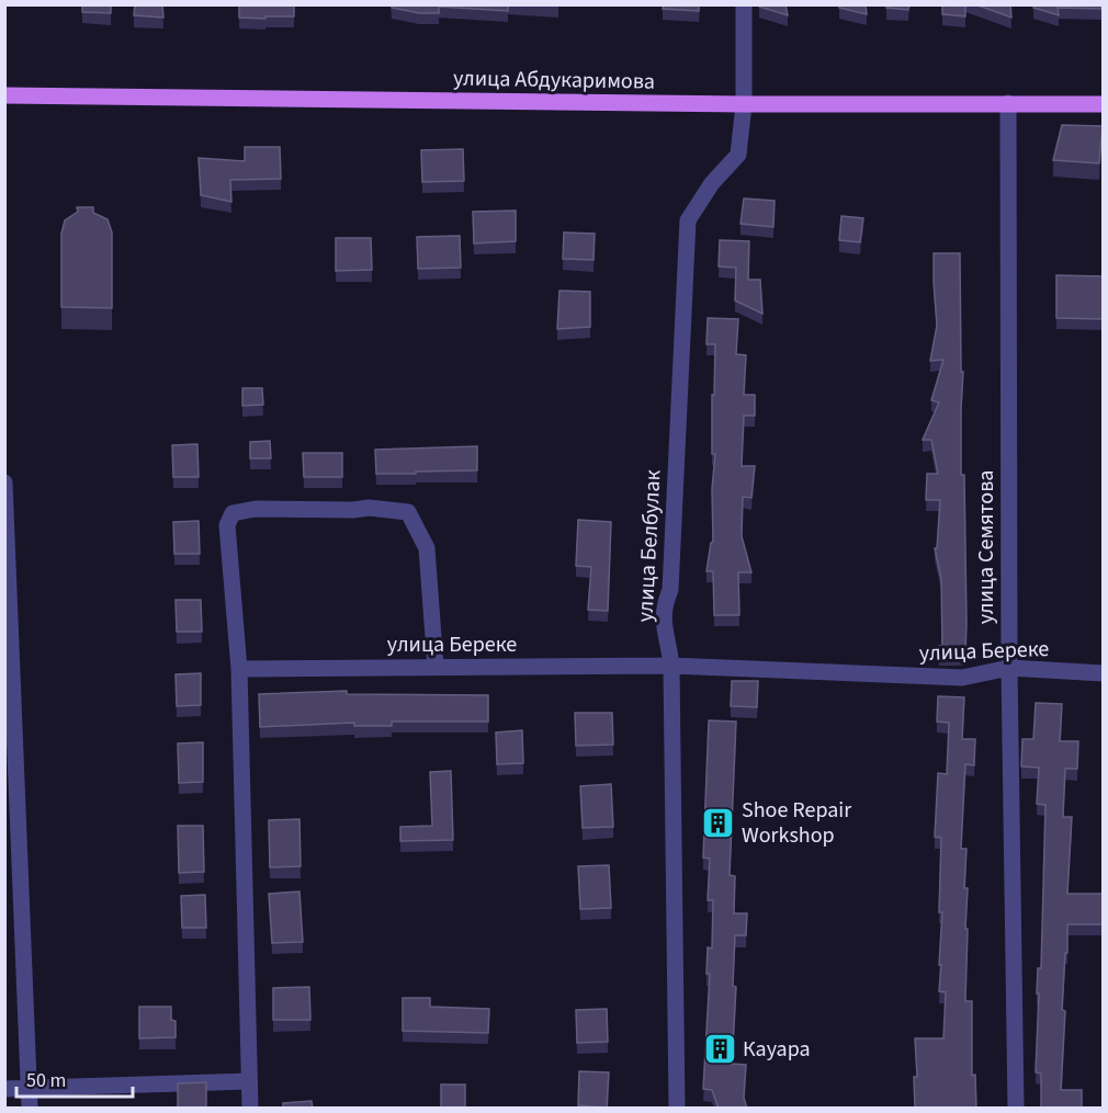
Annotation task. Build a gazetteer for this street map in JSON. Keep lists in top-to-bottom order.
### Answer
{
  "streets": {
    "main road": ["улица Абдукаримова"],
    "street": ["улица Белбулак", "улица Семятова", "улица Береке"]
  },
  "crossings": [
    ["улица Абдукаримова", "улица Белбулак"],
    ["улица Абдукаримова", "улица Семятова"],
    ["улица Белбулак", "улица Береке"],
    ["улица Семятова", "улица Береке"]
  ],
  "places": {
    "building": ["Shoe Repair Workshop", "Кауара"]
  },
  "scale_bar": "50 m"
}
